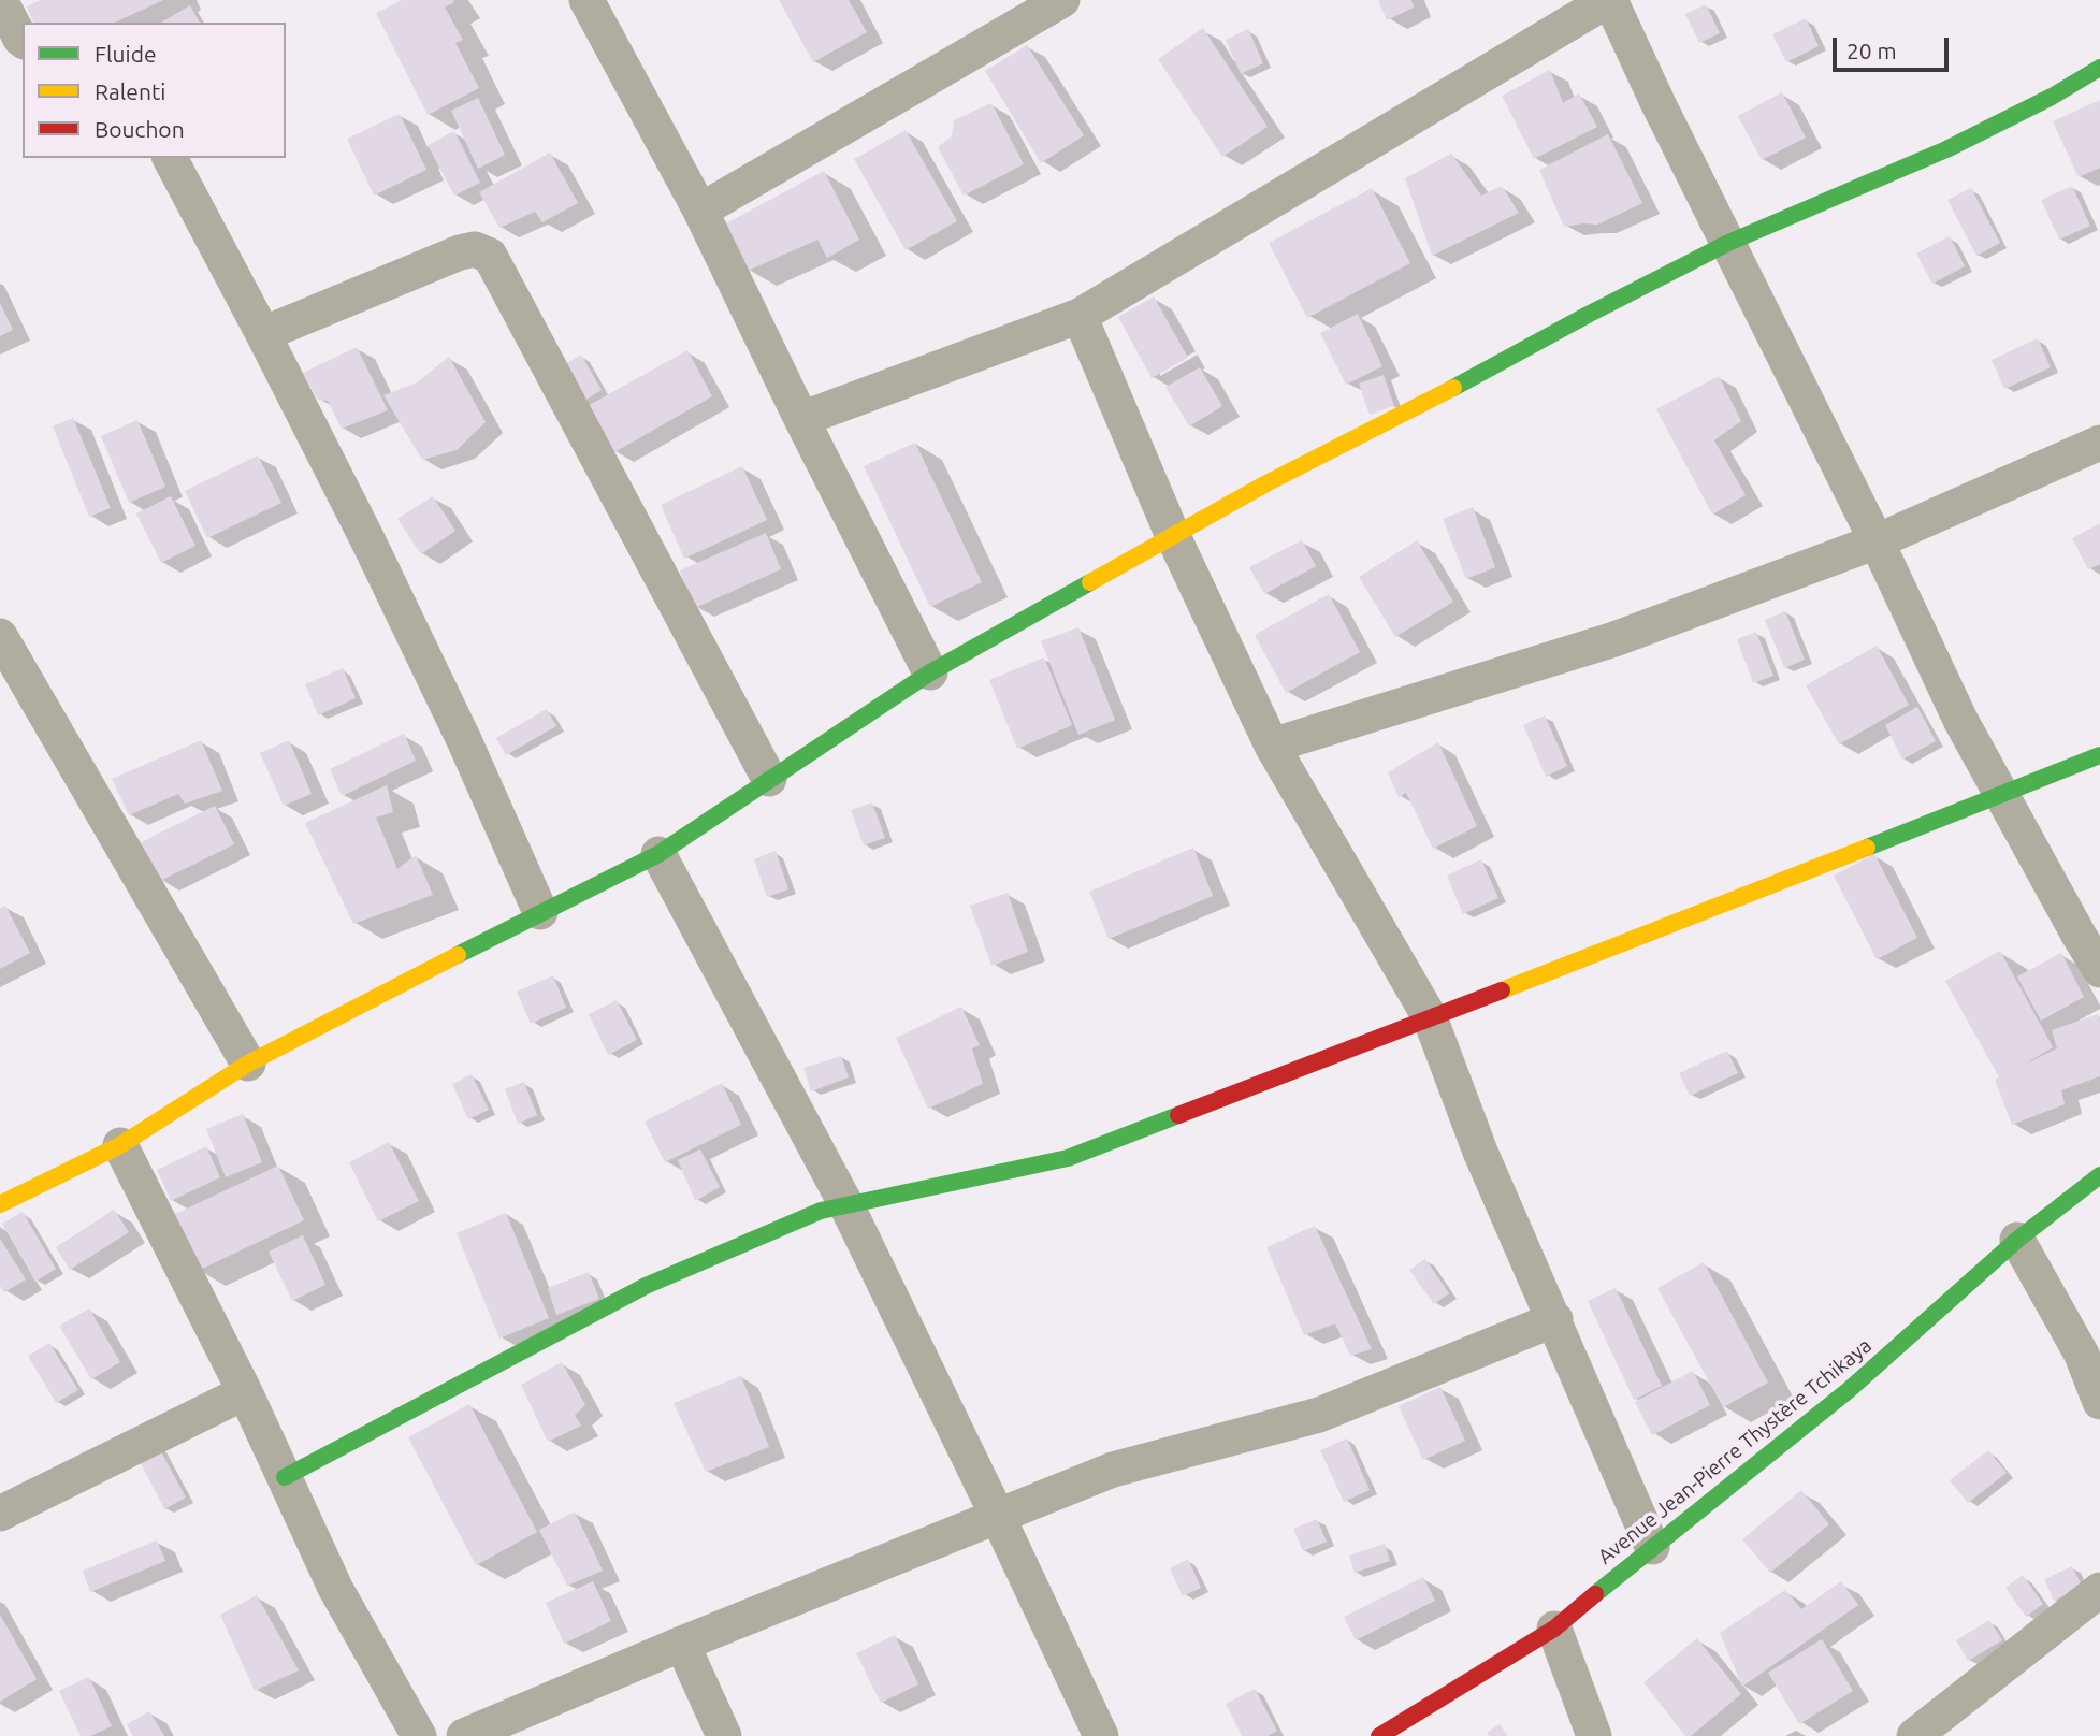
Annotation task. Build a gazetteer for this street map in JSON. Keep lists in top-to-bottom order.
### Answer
{
  "streets": {
    "street": ["Avenue Jean-Pierre Thystère Tchikaya"]
  },
  "legend": ["Fluide", "Ralenti", "Bouchon"],
  "scale_bar": "20 m"
}
